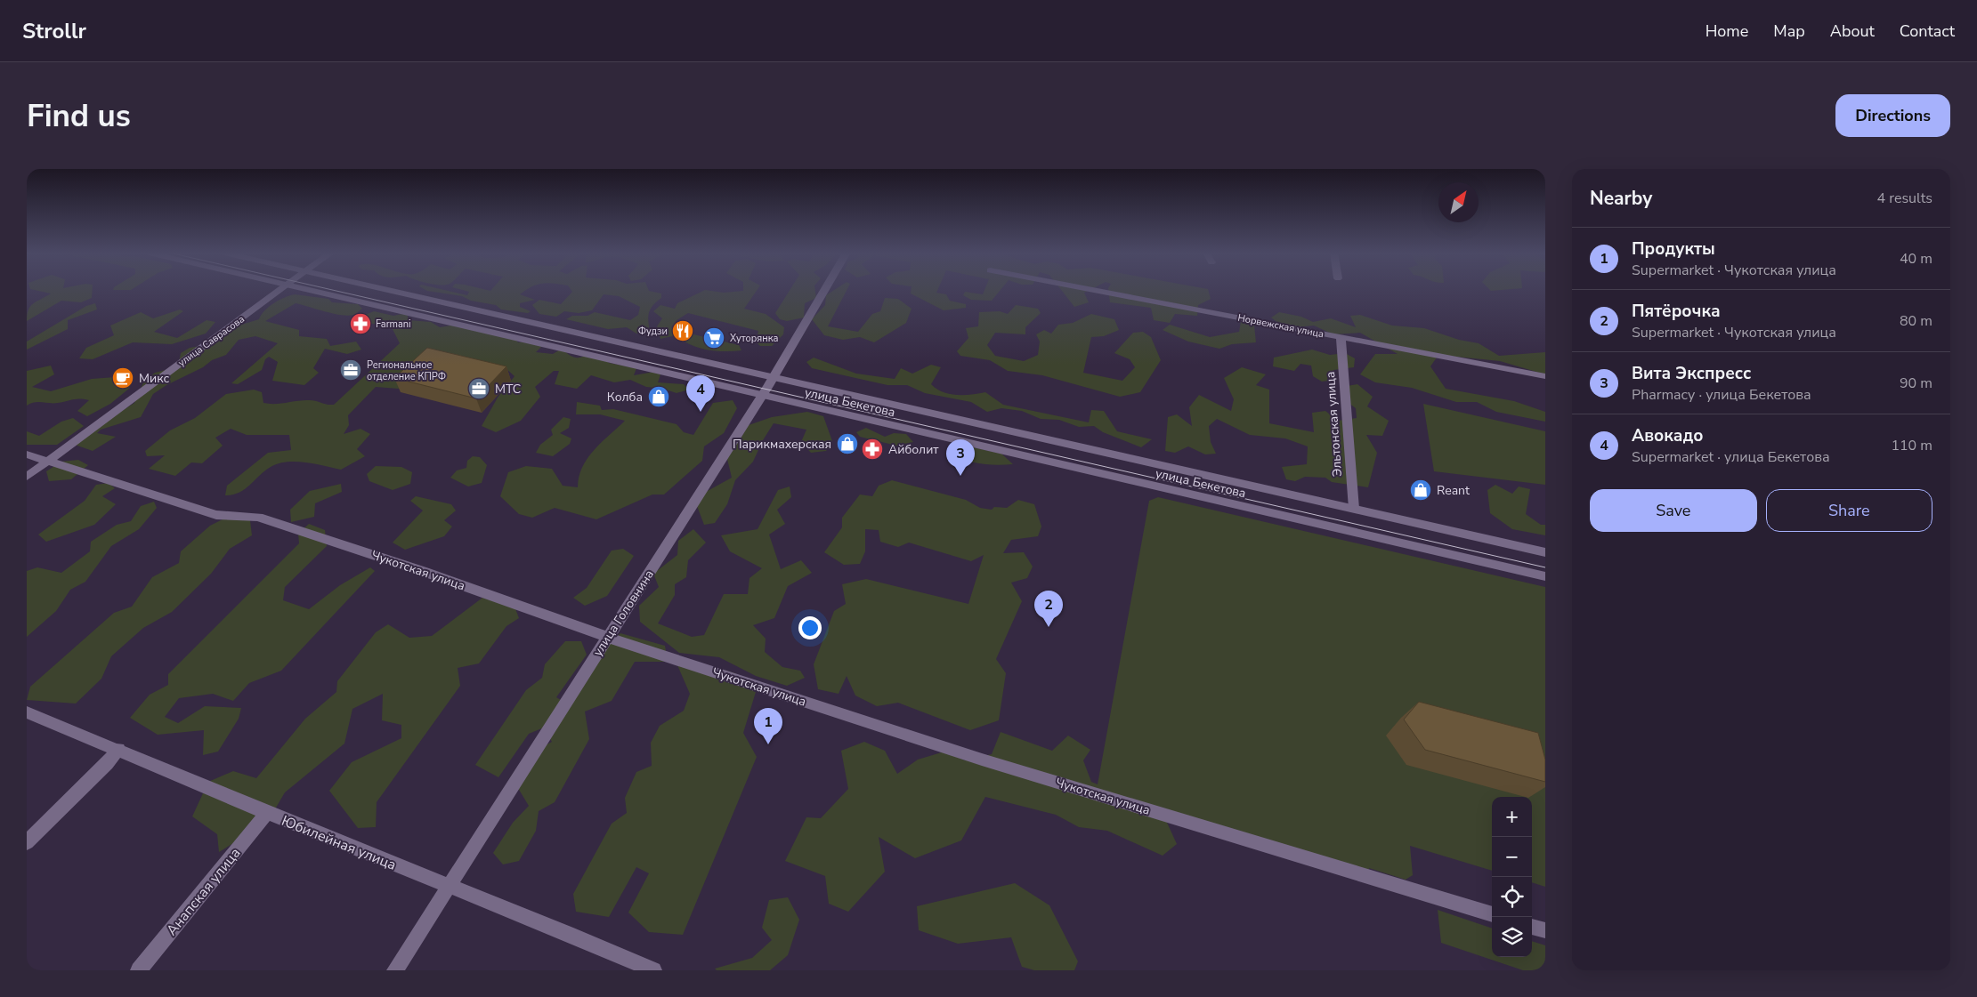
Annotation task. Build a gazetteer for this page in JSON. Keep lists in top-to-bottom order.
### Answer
{
  "streets": {
    "street": [
      "Норвежская улица",
      "улица Саврасова",
      "улица Бекетова",
      "Эльтонская улица",
      "Чукотская улица",
      "улица Головнина",
      "Юбилейная улица",
      "Анапская улица"
    ]
  },
  "crossings": [
    ["Норвежская улица", "Эльтонская улица"],
    ["улица Саврасова", "Чукотская улица"],
    ["улица Бекетова", "Эльтонская улица"],
    ["улица Бекетова", "улица Головнина"],
    ["Чукотская улица", "улица Головнина"],
    ["улица Головнина", "Юбилейная улица"],
    ["Юбилейная улица", "Анапская улица"]
  ],
  "places": {
    "pharmacy": ["Farmani", "Айболит"],
    "restaurant": ["Фудзи"],
    "supermarket": ["Хуторянка"],
    "office": ["Региональное отделение КПРФ", "МТС"],
    "cafe": ["Микс"],
    "shop": ["Колба", "Парикмахерская", "Reant"]
  },
  "north": "top right",
  "page": {
    "header": "Strollr",
    "nav": [
      "Home",
      "Map",
      "About",
      "Contact"
    ],
    "buttons": [
      "Directions",
      ["Save", "Share"]
    ],
    "title": "Find us",
    "heading": ["Nearby", "4 results"],
    "list": [
      {
        "mark": "1",
        "name": "Продукты",
        "note": "Supermarket · Чукотская улица",
        "value": "40 m"
      },
      {
        "mark": "2",
        "name": "Пятёрочка",
        "note": "Supermarket · Чукотская улица",
        "value": "80 m"
      },
      {
        "mark": "3",
        "name": "Вита Экспресс",
        "note": "Pharmacy · улица Бекетова",
        "value": "90 m"
      },
      {
        "mark": "4",
        "name": "Авокадо",
        "note": "Supermarket · улица Бекетова",
        "value": "110 m"
      }
    ],
    "pins": [
      "4",
      "3",
      "2",
      "1"
    ],
    "map_buttons": ["+", "−"]
  }
}
